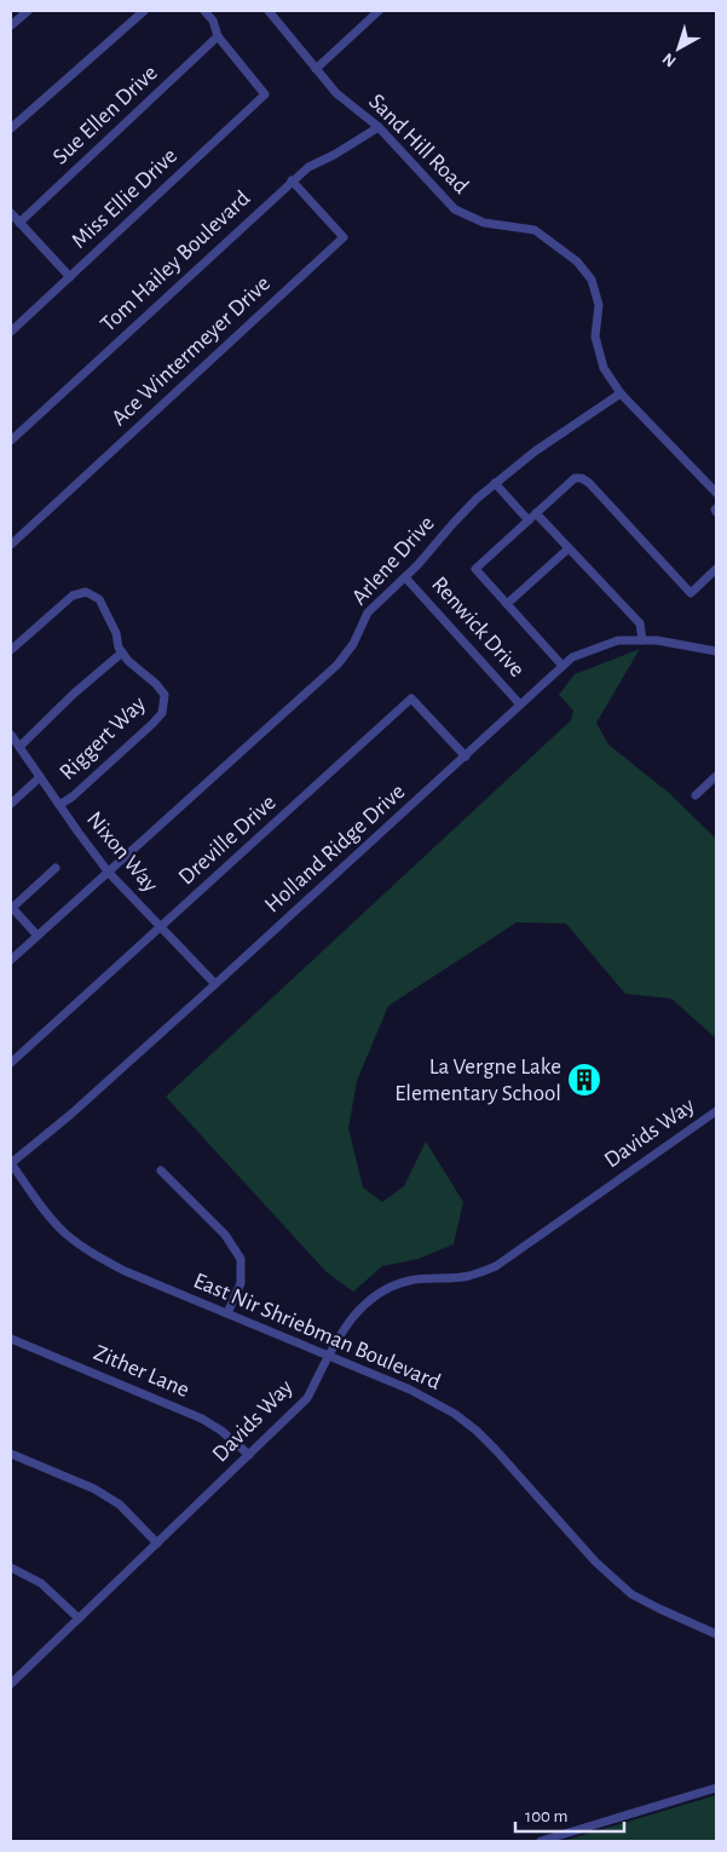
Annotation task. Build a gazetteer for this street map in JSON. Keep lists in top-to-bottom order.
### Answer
{
  "streets": {
    "street": [
      "Sue Ellen Drive",
      "Sand Hill Road",
      "Miss Ellie Drive",
      "Tom Hailey Boulevard",
      "Ace Wintermeyer Drive",
      "Arlene Drive",
      "Renwick Drive",
      "Riggert Way",
      "Dreville Drive",
      "Holland Ridge Drive",
      "Nixon Way",
      "Davids Way",
      "East Nir Shriebman Boulevard",
      "Zither Lane"
    ]
  },
  "crossings": [
    ["Sue Ellen Drive", "Miss Ellie Drive"],
    ["Sand Hill Road", "Tom Hailey Boulevard"],
    ["Sand Hill Road", "Arlene Drive"],
    ["Tom Hailey Boulevard", "Ace Wintermeyer Drive"],
    ["Arlene Drive", "Renwick Drive"],
    ["Arlene Drive", "Nixon Way"],
    ["Renwick Drive", "Holland Ridge Drive"],
    ["Riggert Way", "Nixon Way"],
    ["Dreville Drive", "Holland Ridge Drive"],
    ["Dreville Drive", "Nixon Way"],
    ["Holland Ridge Drive", "Nixon Way"],
    ["Holland Ridge Drive", "East Nir Shriebman Boulevard"],
    ["Davids Way", "East Nir Shriebman Boulevard"],
    ["Davids Way", "Zither Lane"]
  ],
  "places": {
    "building": ["La Vergne Lake Elementary School"]
  },
  "scale_bar": "100 m",
  "north": "bottom left"
}
